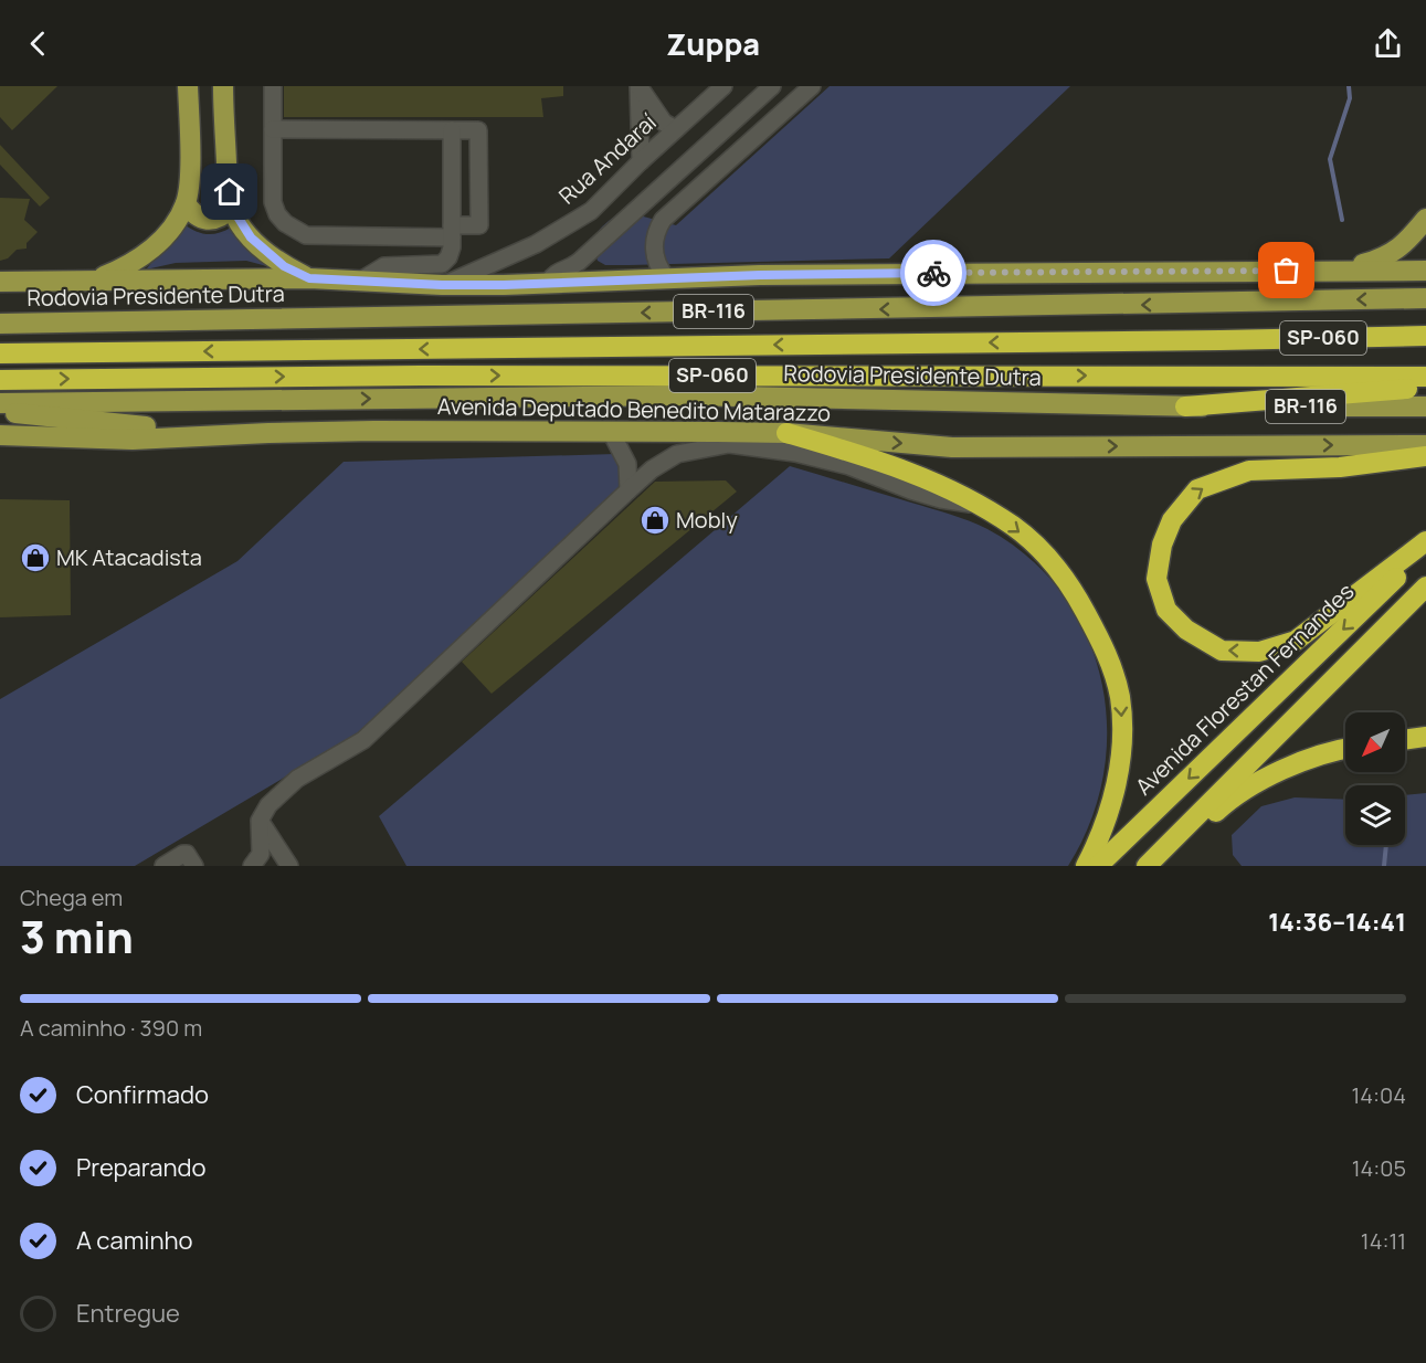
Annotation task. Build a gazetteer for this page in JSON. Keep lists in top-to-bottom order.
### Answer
{
  "streets": {
    "highway": ["Rodovia Presidente Dutra", "SP-060", "Avenida Florestan Fernandes"],
    "main road": ["BR-116", "Avenida Deputado Benedito Matarazzo"],
    "street": ["Rua Andaraí"]
  },
  "places": {
    "shop": ["Mobly", "MK Atacadista"]
  },
  "north": "bottom left",
  "page": {
    "header": "Zuppa",
    "heading": ["3 min", "Chega em", "14:36–14:41"],
    "bar": "A caminho · 390 m",
    "list": [
      ["Confirmado", "14:04"],
      ["Preparando", "14:05"],
      ["A caminho", "14:11"],
      "Entregue"
    ]
  }
}
